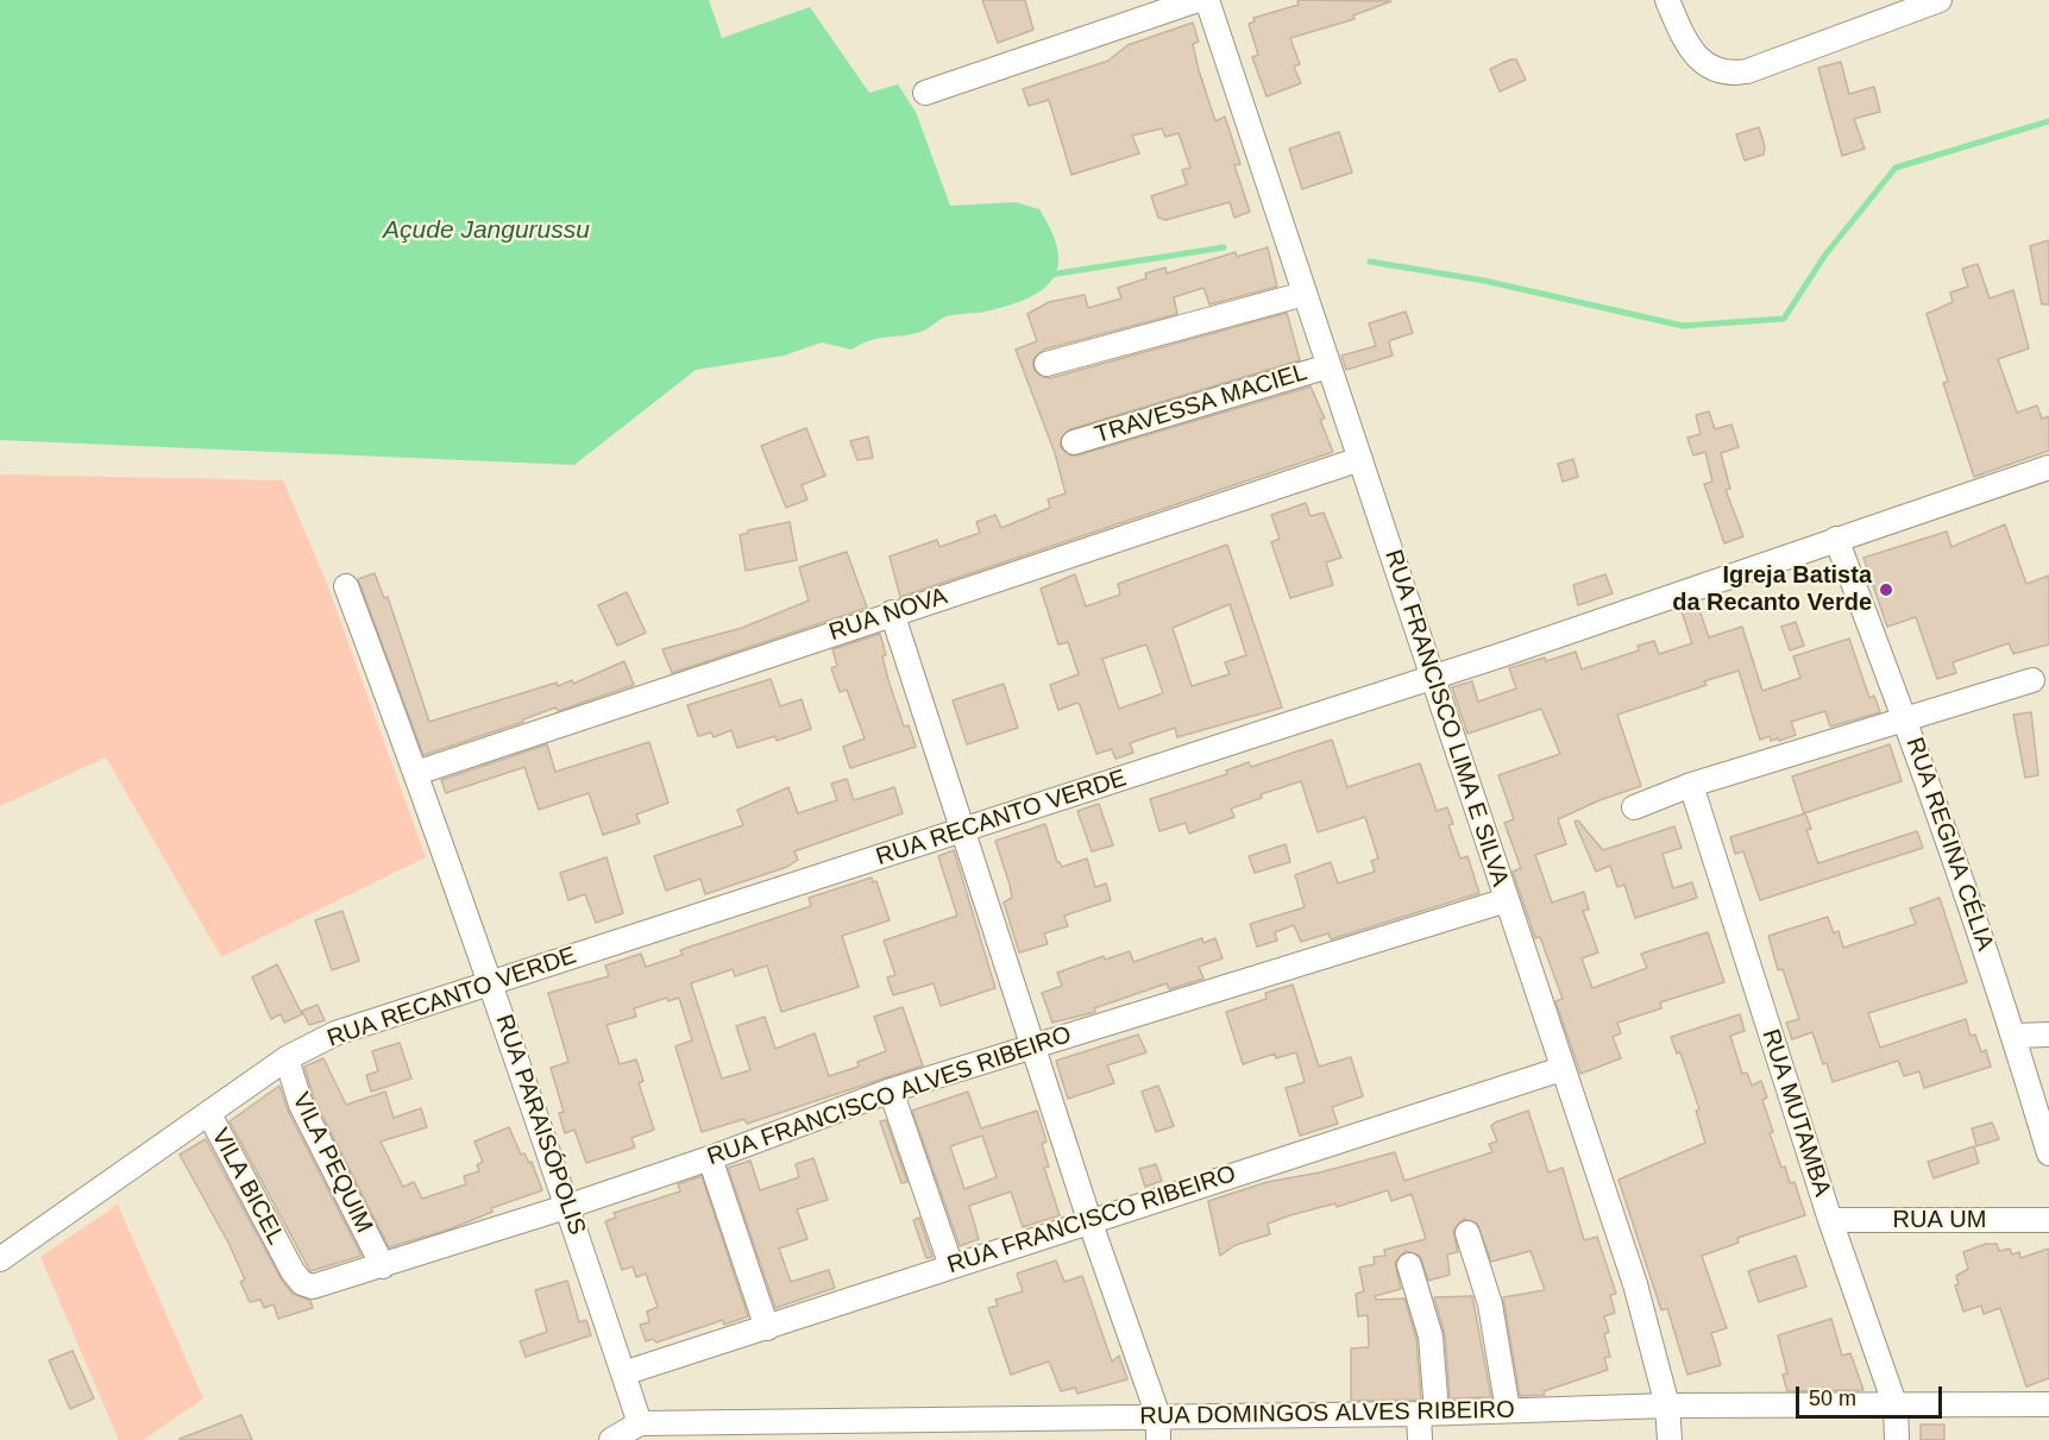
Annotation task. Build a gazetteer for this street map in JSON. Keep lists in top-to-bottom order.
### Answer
{
  "streets": {
    "street": [
      "TRAVESSA MACIEL",
      "RUA NOVA",
      "RUA FRANCISCO LIMA E SILVA",
      "RUA RECANTO VERDE",
      "RUA REGINA CÉLIA",
      "RUA FRANCISCO ALVES RIBEIRO",
      "RUA MUTAMBA",
      "RUA PARAISÓPOLIS",
      "VILA PEQUIM",
      "VILA BICEL",
      "RUA FRANCISCO RIBEIRO",
      "RUA UM",
      "RUA DOMINGOS ALVES RIBEIRO"
    ]
  },
  "crossings": [
    ["TRAVESSA MACIEL", "RUA FRANCISCO LIMA E SILVA"],
    ["RUA NOVA", "RUA FRANCISCO LIMA E SILVA"],
    ["RUA NOVA", "RUA PARAISÓPOLIS"],
    ["RUA FRANCISCO LIMA E SILVA", "RUA RECANTO VERDE"],
    ["RUA FRANCISCO LIMA E SILVA", "RUA FRANCISCO ALVES RIBEIRO"],
    ["RUA FRANCISCO LIMA E SILVA", "RUA FRANCISCO RIBEIRO"],
    ["RUA FRANCISCO LIMA E SILVA", "RUA DOMINGOS ALVES RIBEIRO"],
    ["RUA RECANTO VERDE", "RUA REGINA CÉLIA"],
    ["RUA RECANTO VERDE", "RUA PARAISÓPOLIS"],
    ["RUA RECANTO VERDE", "VILA PEQUIM"],
    ["RUA RECANTO VERDE", "VILA BICEL"],
    ["RUA FRANCISCO ALVES RIBEIRO", "RUA PARAISÓPOLIS"],
    ["RUA FRANCISCO ALVES RIBEIRO", "VILA PEQUIM"],
    ["RUA FRANCISCO ALVES RIBEIRO", "VILA BICEL"],
    ["RUA MUTAMBA", "RUA UM"],
    ["RUA MUTAMBA", "RUA DOMINGOS ALVES RIBEIRO"],
    ["RUA PARAISÓPOLIS", "RUA FRANCISCO RIBEIRO"],
    ["RUA PARAISÓPOLIS", "RUA DOMINGOS ALVES RIBEIRO"]
  ],
  "water": ["Açude Jangurussu"],
  "places": ["Igreja Batista da Recanto Verde"],
  "scale_bar": "50 m"
}
